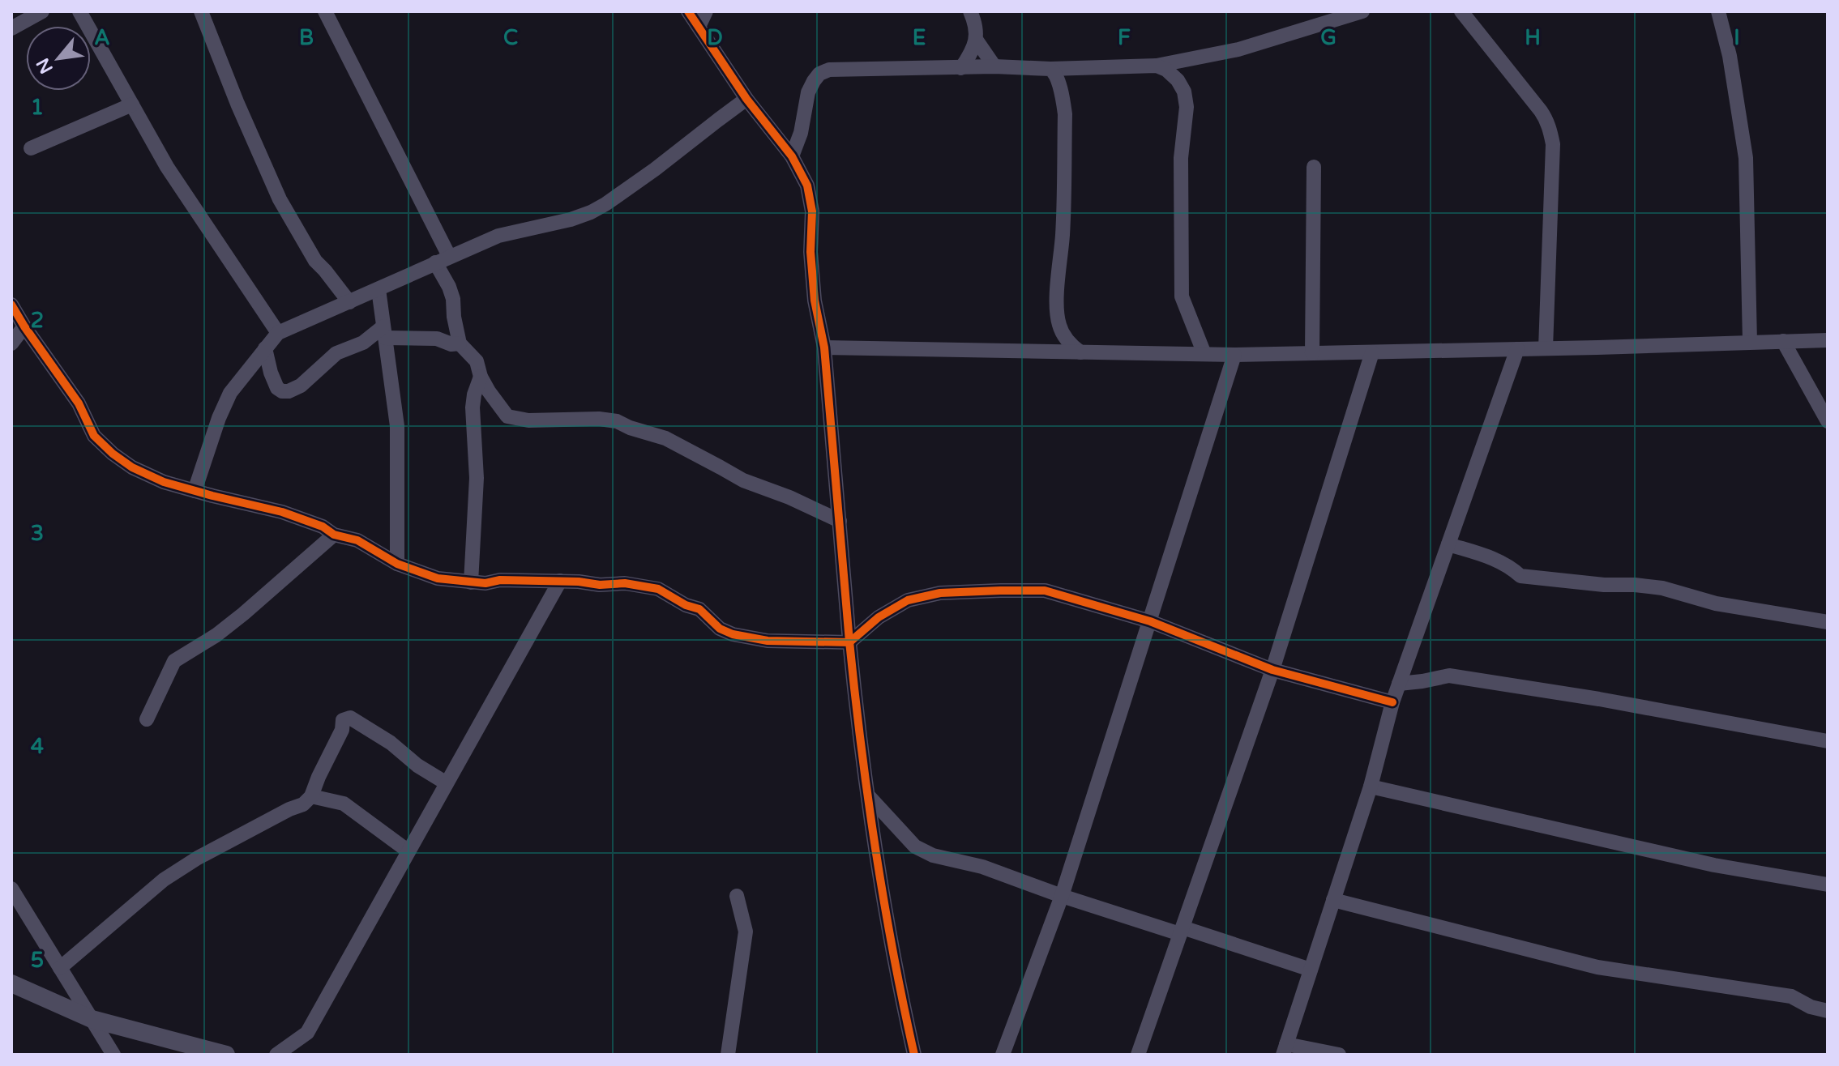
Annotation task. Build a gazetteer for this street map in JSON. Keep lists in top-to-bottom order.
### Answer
{
  "north": "bottom left",
  "grid": {
    "columns": [
      "A",
      "B",
      "C",
      "D",
      "E",
      "F",
      "G",
      "H",
      "I"
    ],
    "rows": [
      "1",
      "2",
      "3",
      "4",
      "5"
    ]
  }
}
